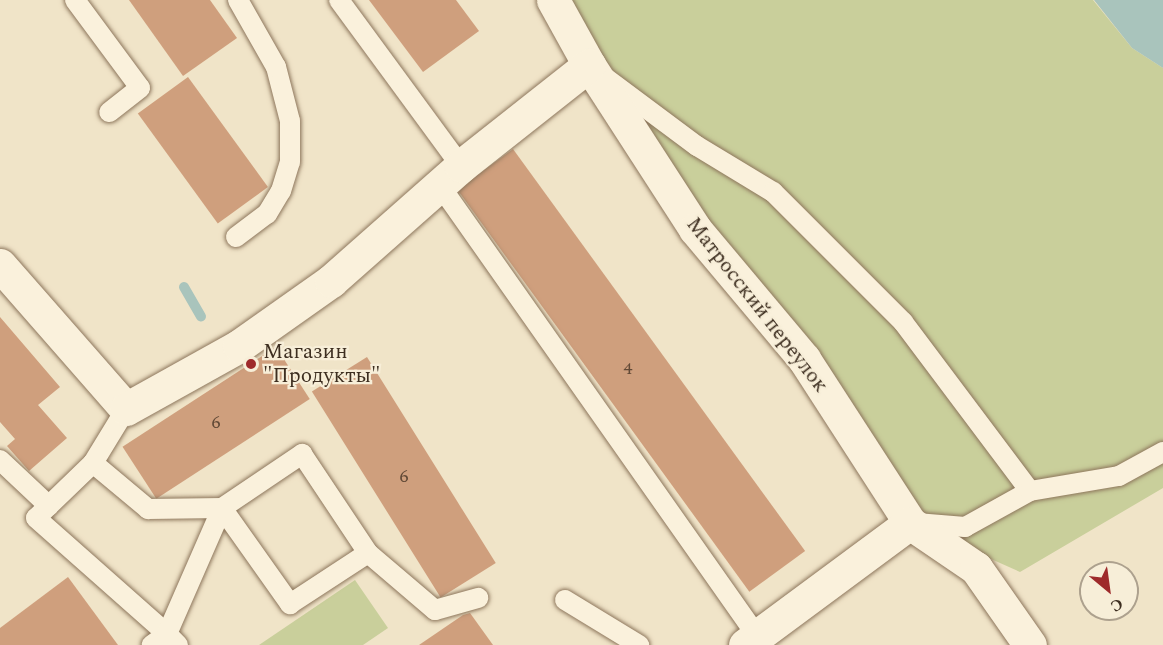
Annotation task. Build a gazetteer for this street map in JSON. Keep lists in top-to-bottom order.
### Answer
{
  "streets": {
    "street": ["Матросский переулок"]
  },
  "places": ["Магазин \"Продукты\""],
  "house_numbers": ["4", "6", "6"],
  "north": "bottom right"
}
